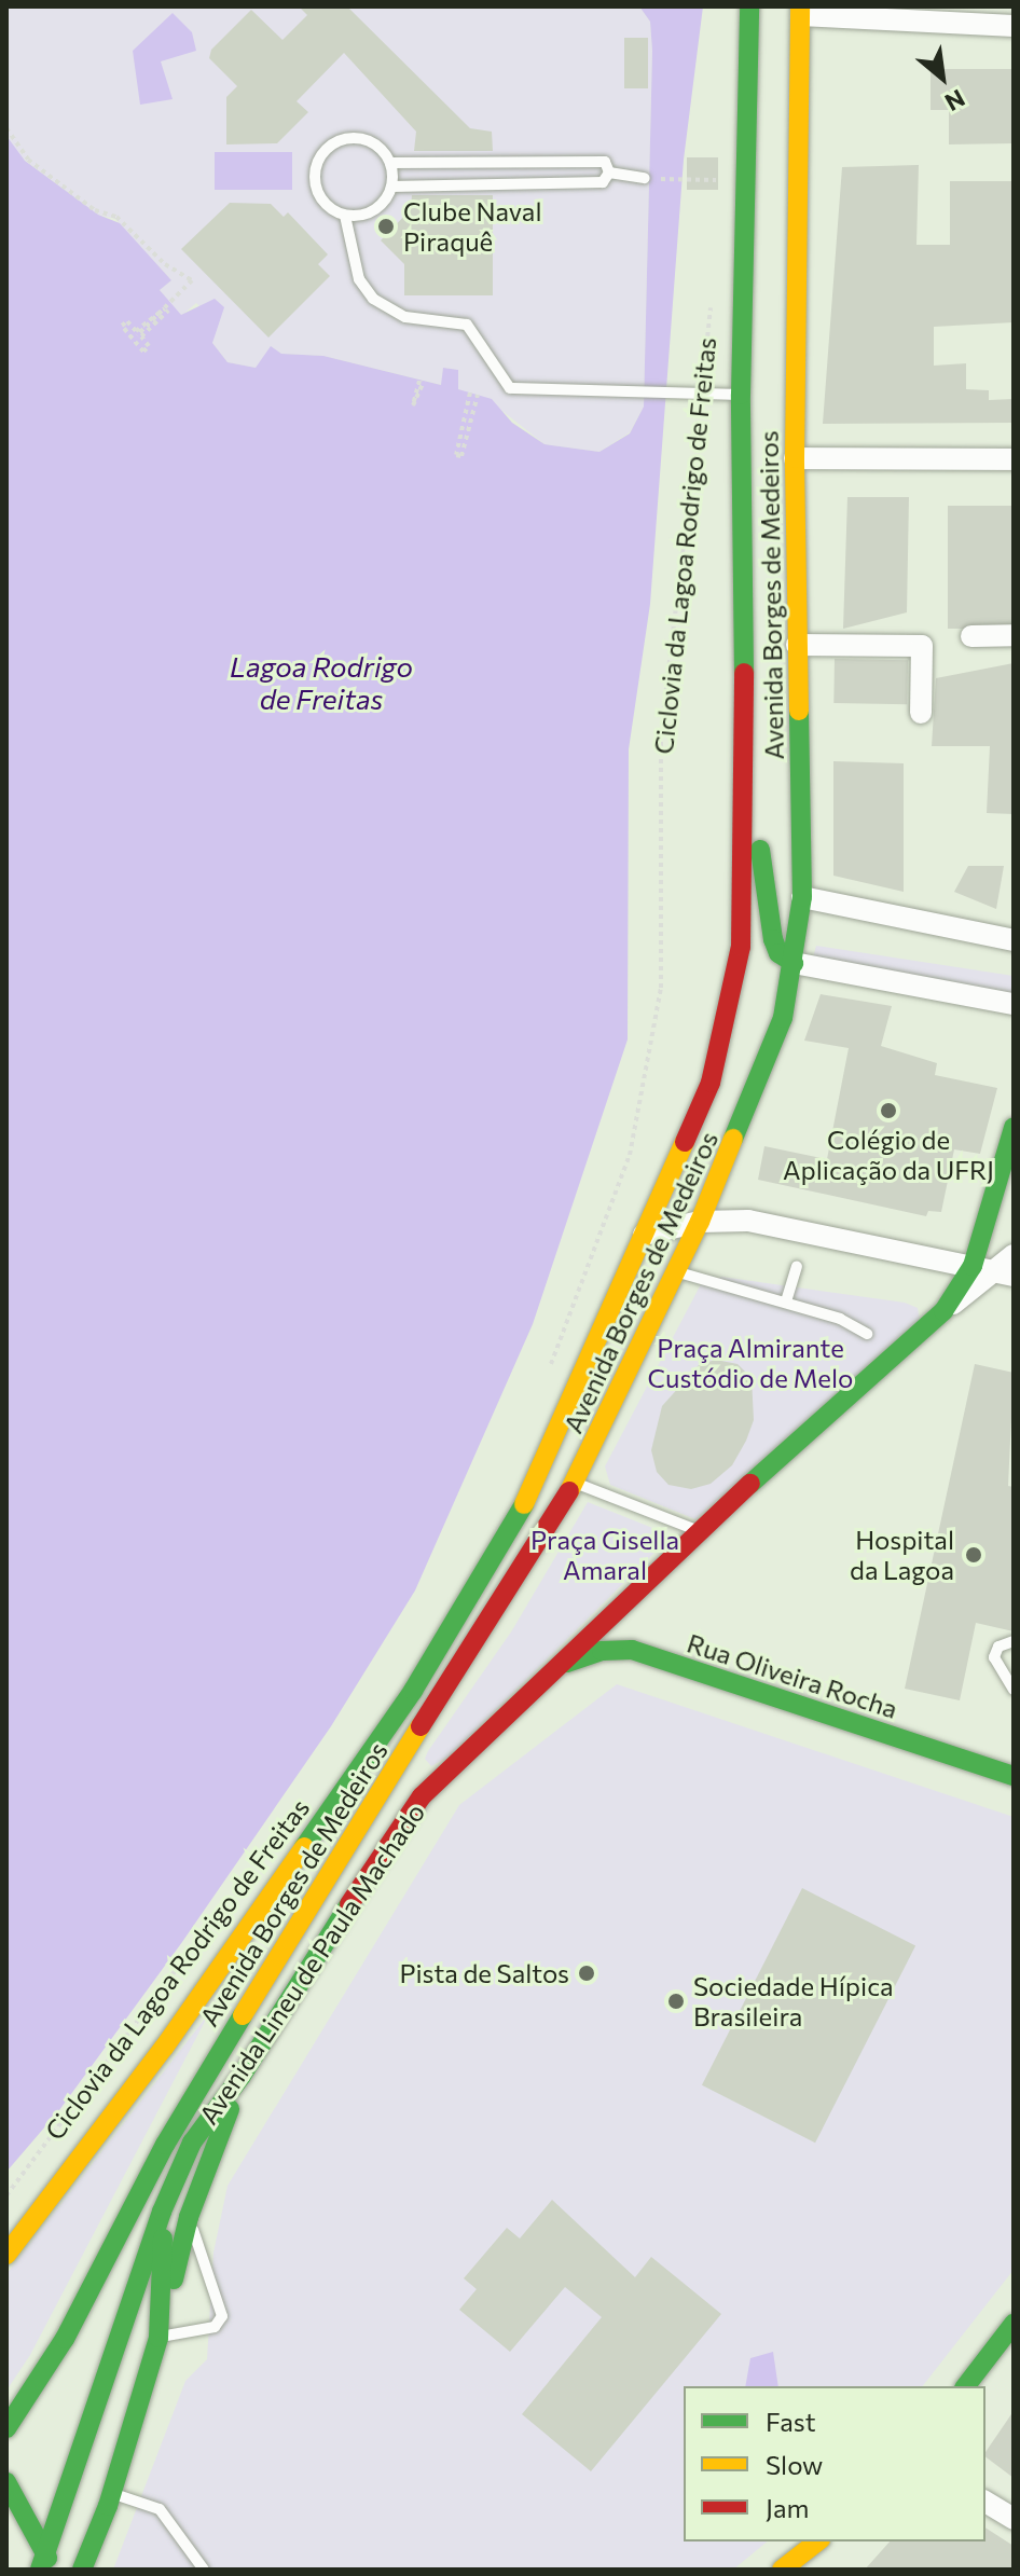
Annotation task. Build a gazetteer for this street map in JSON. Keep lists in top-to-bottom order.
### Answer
{
  "streets": {
    "main road": ["Avenida Borges de Medeiros", "Rua Oliveira Rocha", "Avenida Lineu de Paula Machado"],
    "path": ["Ciclovia da Lagoa Rodrigo de Freitas"]
  },
  "crossings": [
    ["Rua Oliveira Rocha", "Avenida Lineu de Paula Machado"]
  ],
  "water": ["Lagoa Rodrigo de Freitas"],
  "parks": ["Praça Almirante Custódio de Melo", "Praça Gisella Amaral"],
  "places": [
    "Clube Naval Piraquê",
    "Colégio de Aplicação da UFRJ",
    "Hospital da Lagoa",
    "Pista de Saltos",
    "Sociedade Hípica Brasileira"
  ],
  "legend": ["Fast", "Slow", "Jam"],
  "north": "bottom right"
}
